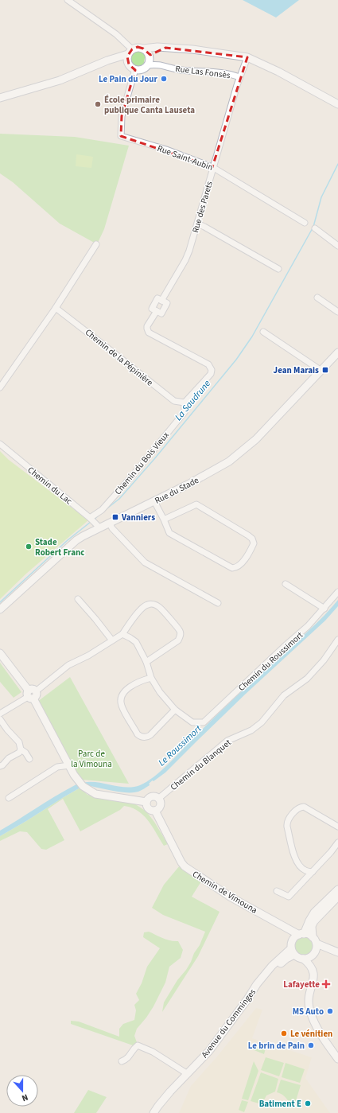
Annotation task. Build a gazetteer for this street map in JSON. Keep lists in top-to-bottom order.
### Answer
{
  "streets": {
    "street": [
      "Rue Las Fonsès",
      "Rue Saint-Aubin",
      "Rue des Parets",
      "Chemin de la Pépinière",
      "Chemin du Bois Vieux",
      "Chemin du Lac",
      "Rue du Stade",
      "Chemin du Roussimort",
      "Chemin du Blanquet",
      "Chemin de Vimouna",
      "Avenue du Comminges"
    ]
  },
  "crossings": [
    ["Rue Las Fonsès", "Rue Saint-Aubin"],
    ["Rue Las Fonsès", "Rue des Parets"],
    ["Rue Saint-Aubin", "Rue des Parets"],
    ["Rue des Parets", "Chemin de la Pépinière"],
    ["Rue des Parets", "Chemin du Bois Vieux"],
    ["Chemin de la Pépinière", "Chemin du Bois Vieux"],
    ["Chemin du Bois Vieux", "Chemin du Lac"],
    ["Chemin du Lac", "Rue du Stade"],
    ["Chemin du Blanquet", "Chemin de Vimouna"],
    ["Chemin de Vimouna", "Avenue du Comminges"]
  ],
  "water": ["La Saudrune", "Le Roussimort"],
  "parks": ["Parc de la Vimouna"],
  "places": {
    "other": [
      "Le Pain du Jour",
      "École primaire publique Canta Lauseta",
      "Stade Robert Franc",
      "MS Auto",
      "Le vénitien",
      "Le brin de Pain",
      "Batiment E"
    ],
    "transit": ["Jean Marais", "Vanniers"],
    "health": ["Lafayette"]
  },
  "north": "bottom"
}
